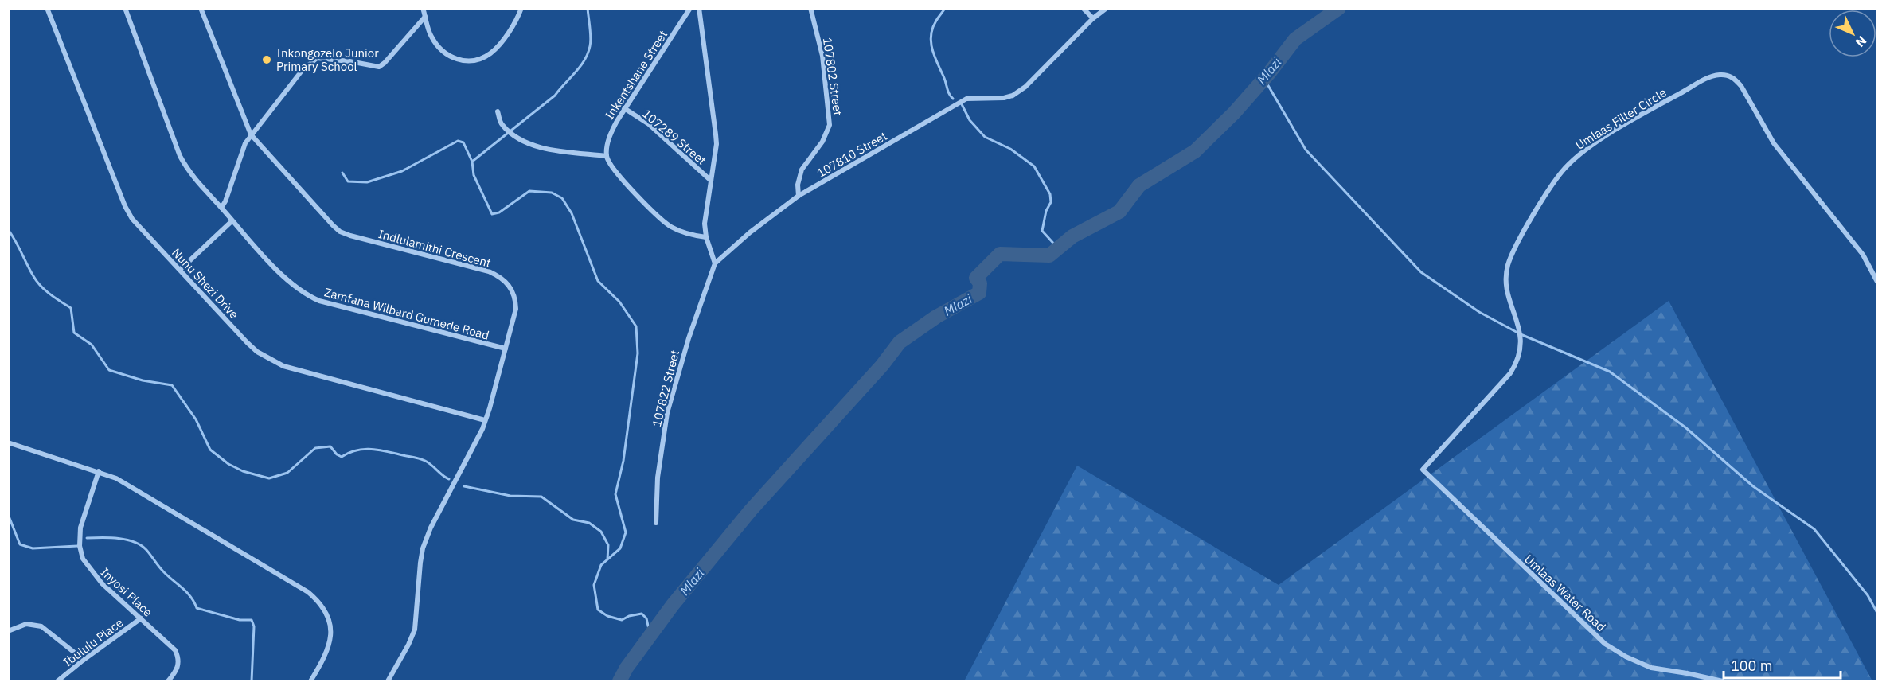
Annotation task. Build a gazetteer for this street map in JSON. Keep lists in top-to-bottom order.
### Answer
{
  "streets": {
    "street": [
      "Inkentshane Street",
      "107802 Street",
      "Umlaas Filter Circle",
      "107289 Street",
      "107810 Street",
      "Indlulamithi Crescent",
      "Nunu Shezi Drive",
      "Zamfana Wilbard Gumede Road",
      "107822 Street",
      "Inyosi Place",
      "Umlaas Water Road",
      "Ibululu Place"
    ]
  },
  "crossings": [
    ["Inkentshane Street", "107289 Street"],
    ["107802 Street", "107810 Street"],
    ["Umlaas Filter Circle", "Umlaas Water Road"],
    ["107810 Street", "107822 Street"],
    ["Indlulamithi Crescent", "Nunu Shezi Drive"],
    ["Indlulamithi Crescent", "Zamfana Wilbard Gumede Road"],
    ["Inyosi Place", "Ibululu Place"]
  ],
  "water": ["Mlazi"],
  "places": ["Inkongozelo Junior Primary School"],
  "scale_bar": "100 m",
  "north": "bottom right"
}
